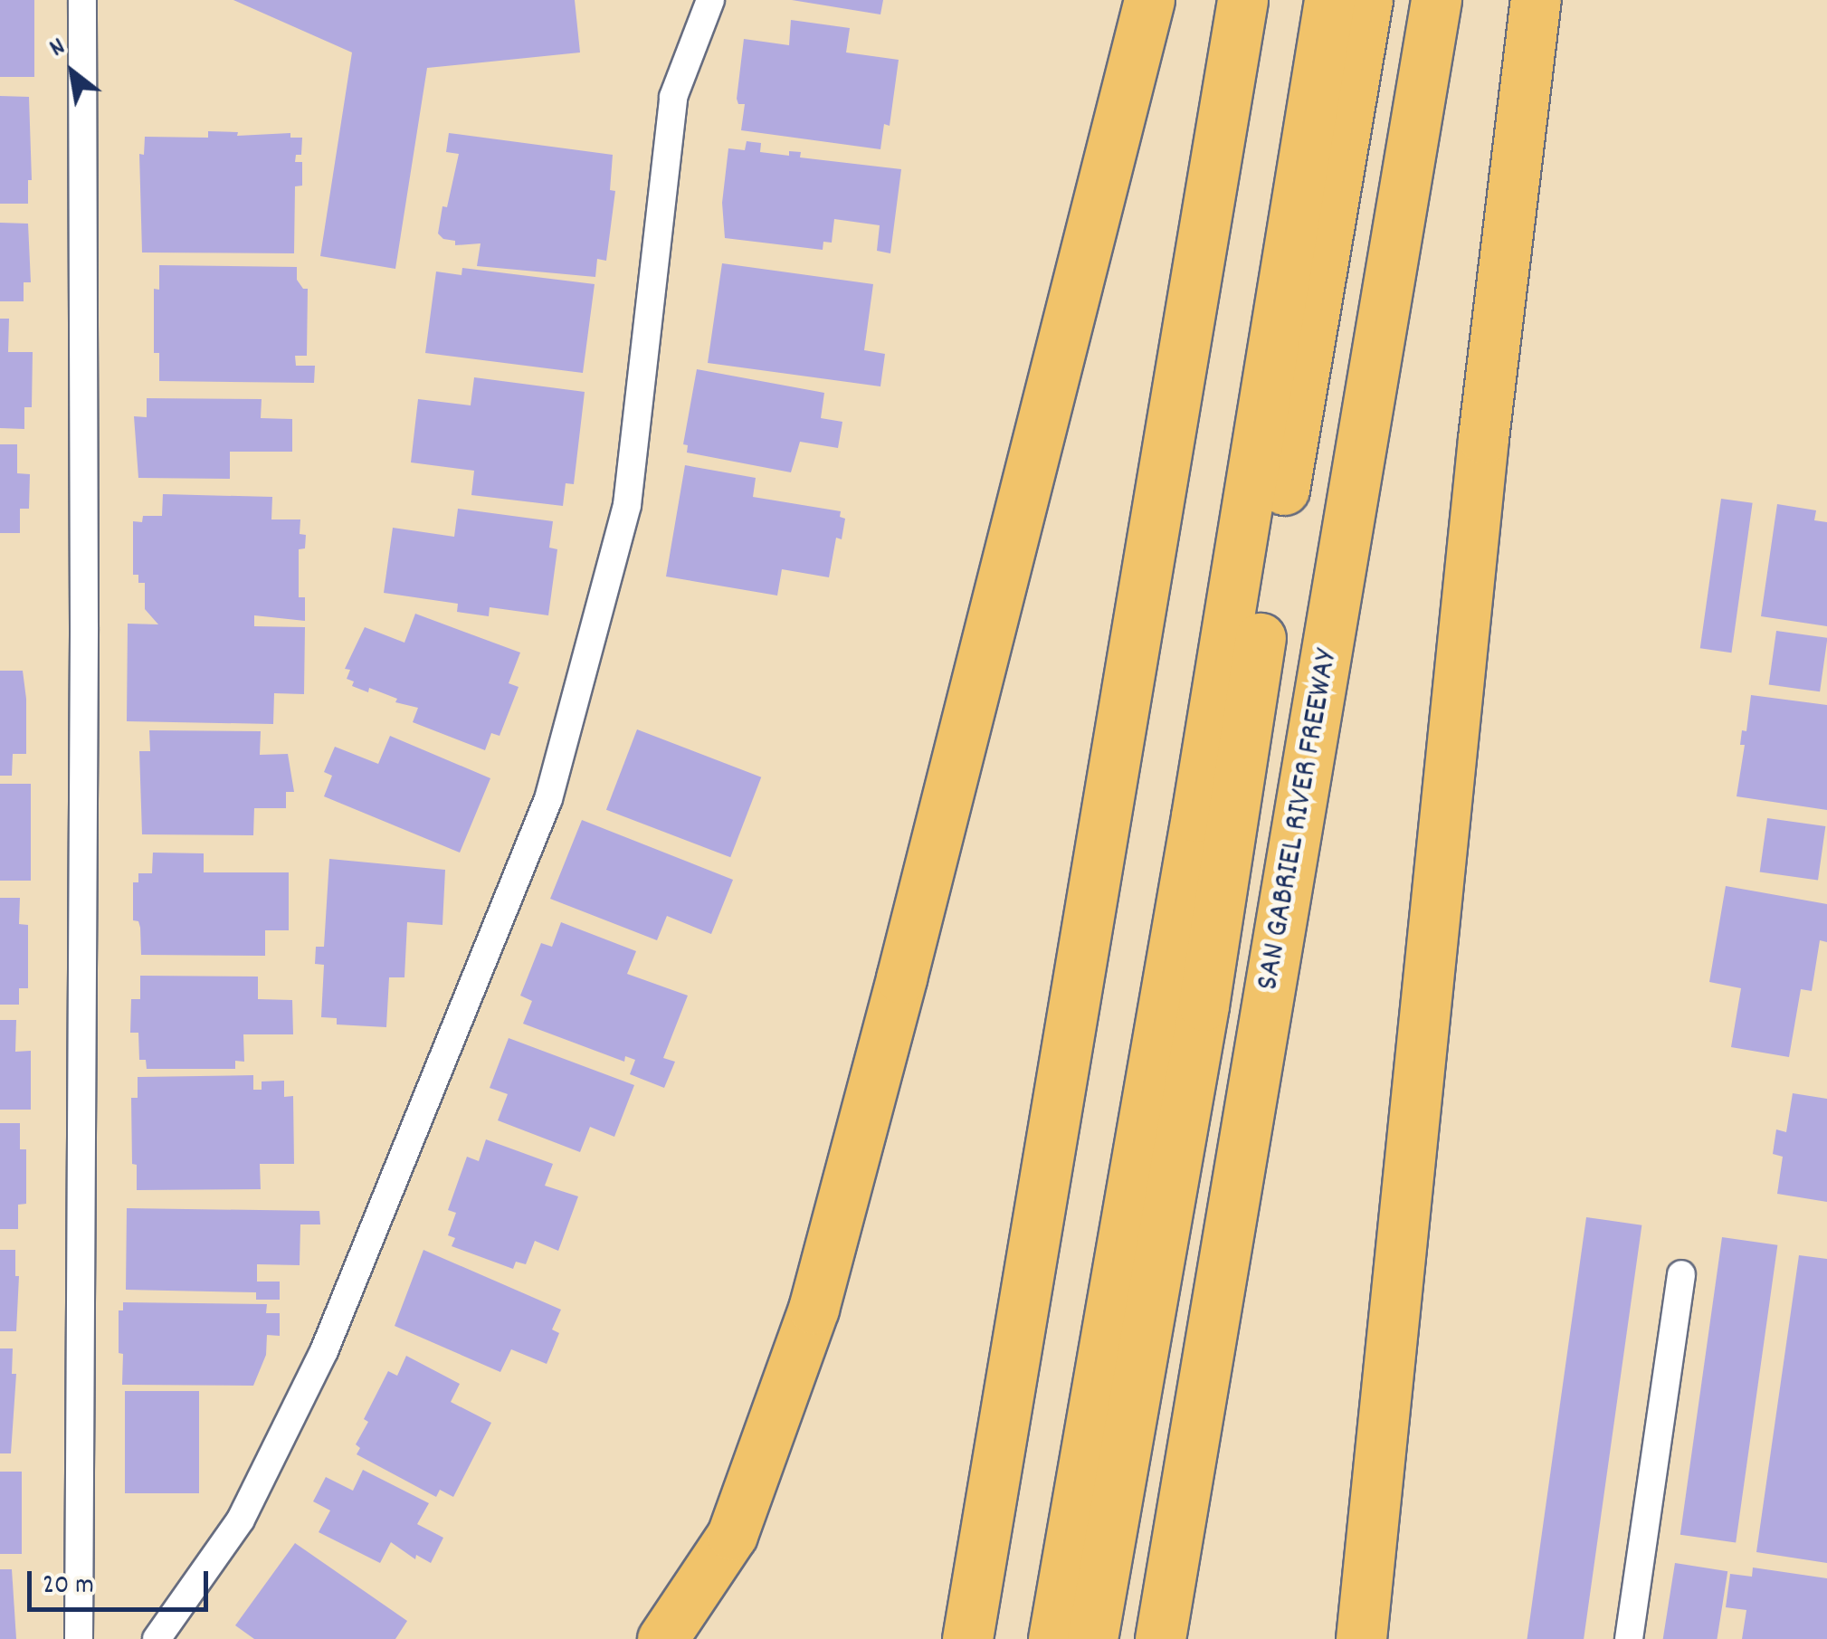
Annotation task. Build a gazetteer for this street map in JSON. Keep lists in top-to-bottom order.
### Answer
{
  "streets": {
    "highway": ["SAN GABRIEL RIVER FREEWAY"]
  },
  "scale_bar": "20 m",
  "north": "top left"
}
